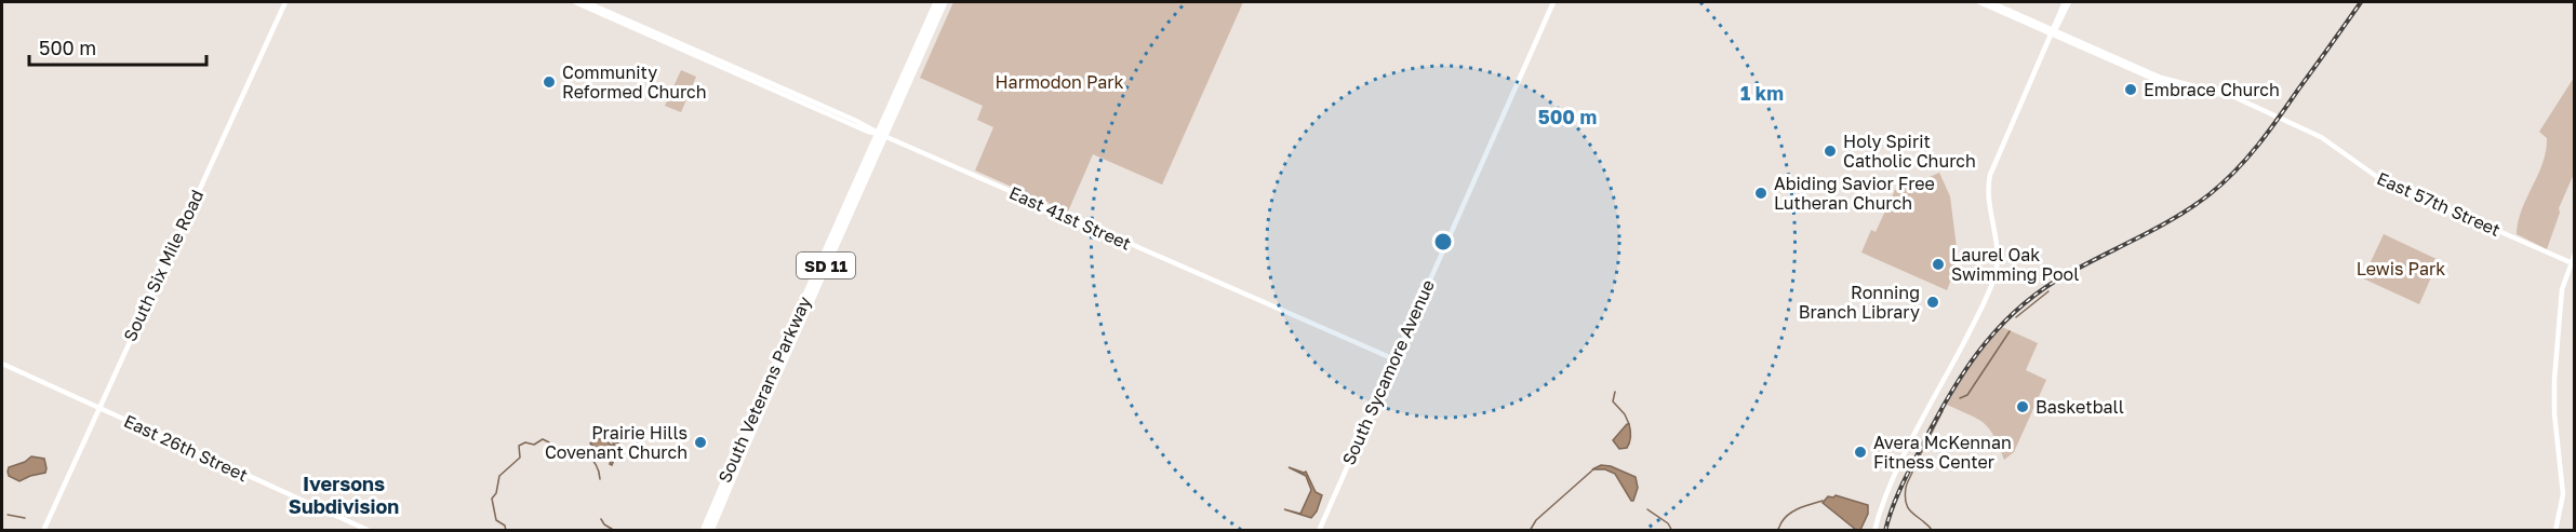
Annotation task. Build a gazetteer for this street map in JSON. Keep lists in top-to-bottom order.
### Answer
{
  "streets": {
    "highway": ["SD 11", "South Veterans Parkway"],
    "main road": [
      "East 57th Street",
      "East 41st Street",
      "South Six Mile Road",
      "South Sycamore Avenue",
      "East 26th Street"
    ]
  },
  "crossings": [
    ["East 41st Street", "South Sycamore Avenue"],
    ["East 41st Street", "South Veterans Parkway"],
    ["South Six Mile Road", "East 26th Street"]
  ],
  "districts": ["Iversons Subdivision"],
  "parks": ["Harmodon Park", "Lewis Park"],
  "places": [
    "Community Reformed Church",
    "Embrace Church",
    "Holy Spirit Catholic Church",
    "Abiding Savior Free Lutheran Church",
    "Laurel Oak Swimming Pool",
    "Ronning Branch Library",
    "Basketball",
    "Prairie Hills Covenant Church",
    "Avera McKennan Fitness Center"
  ],
  "scale_bar": "500 m",
  "rings": ["1 km", "500 m"]
}
